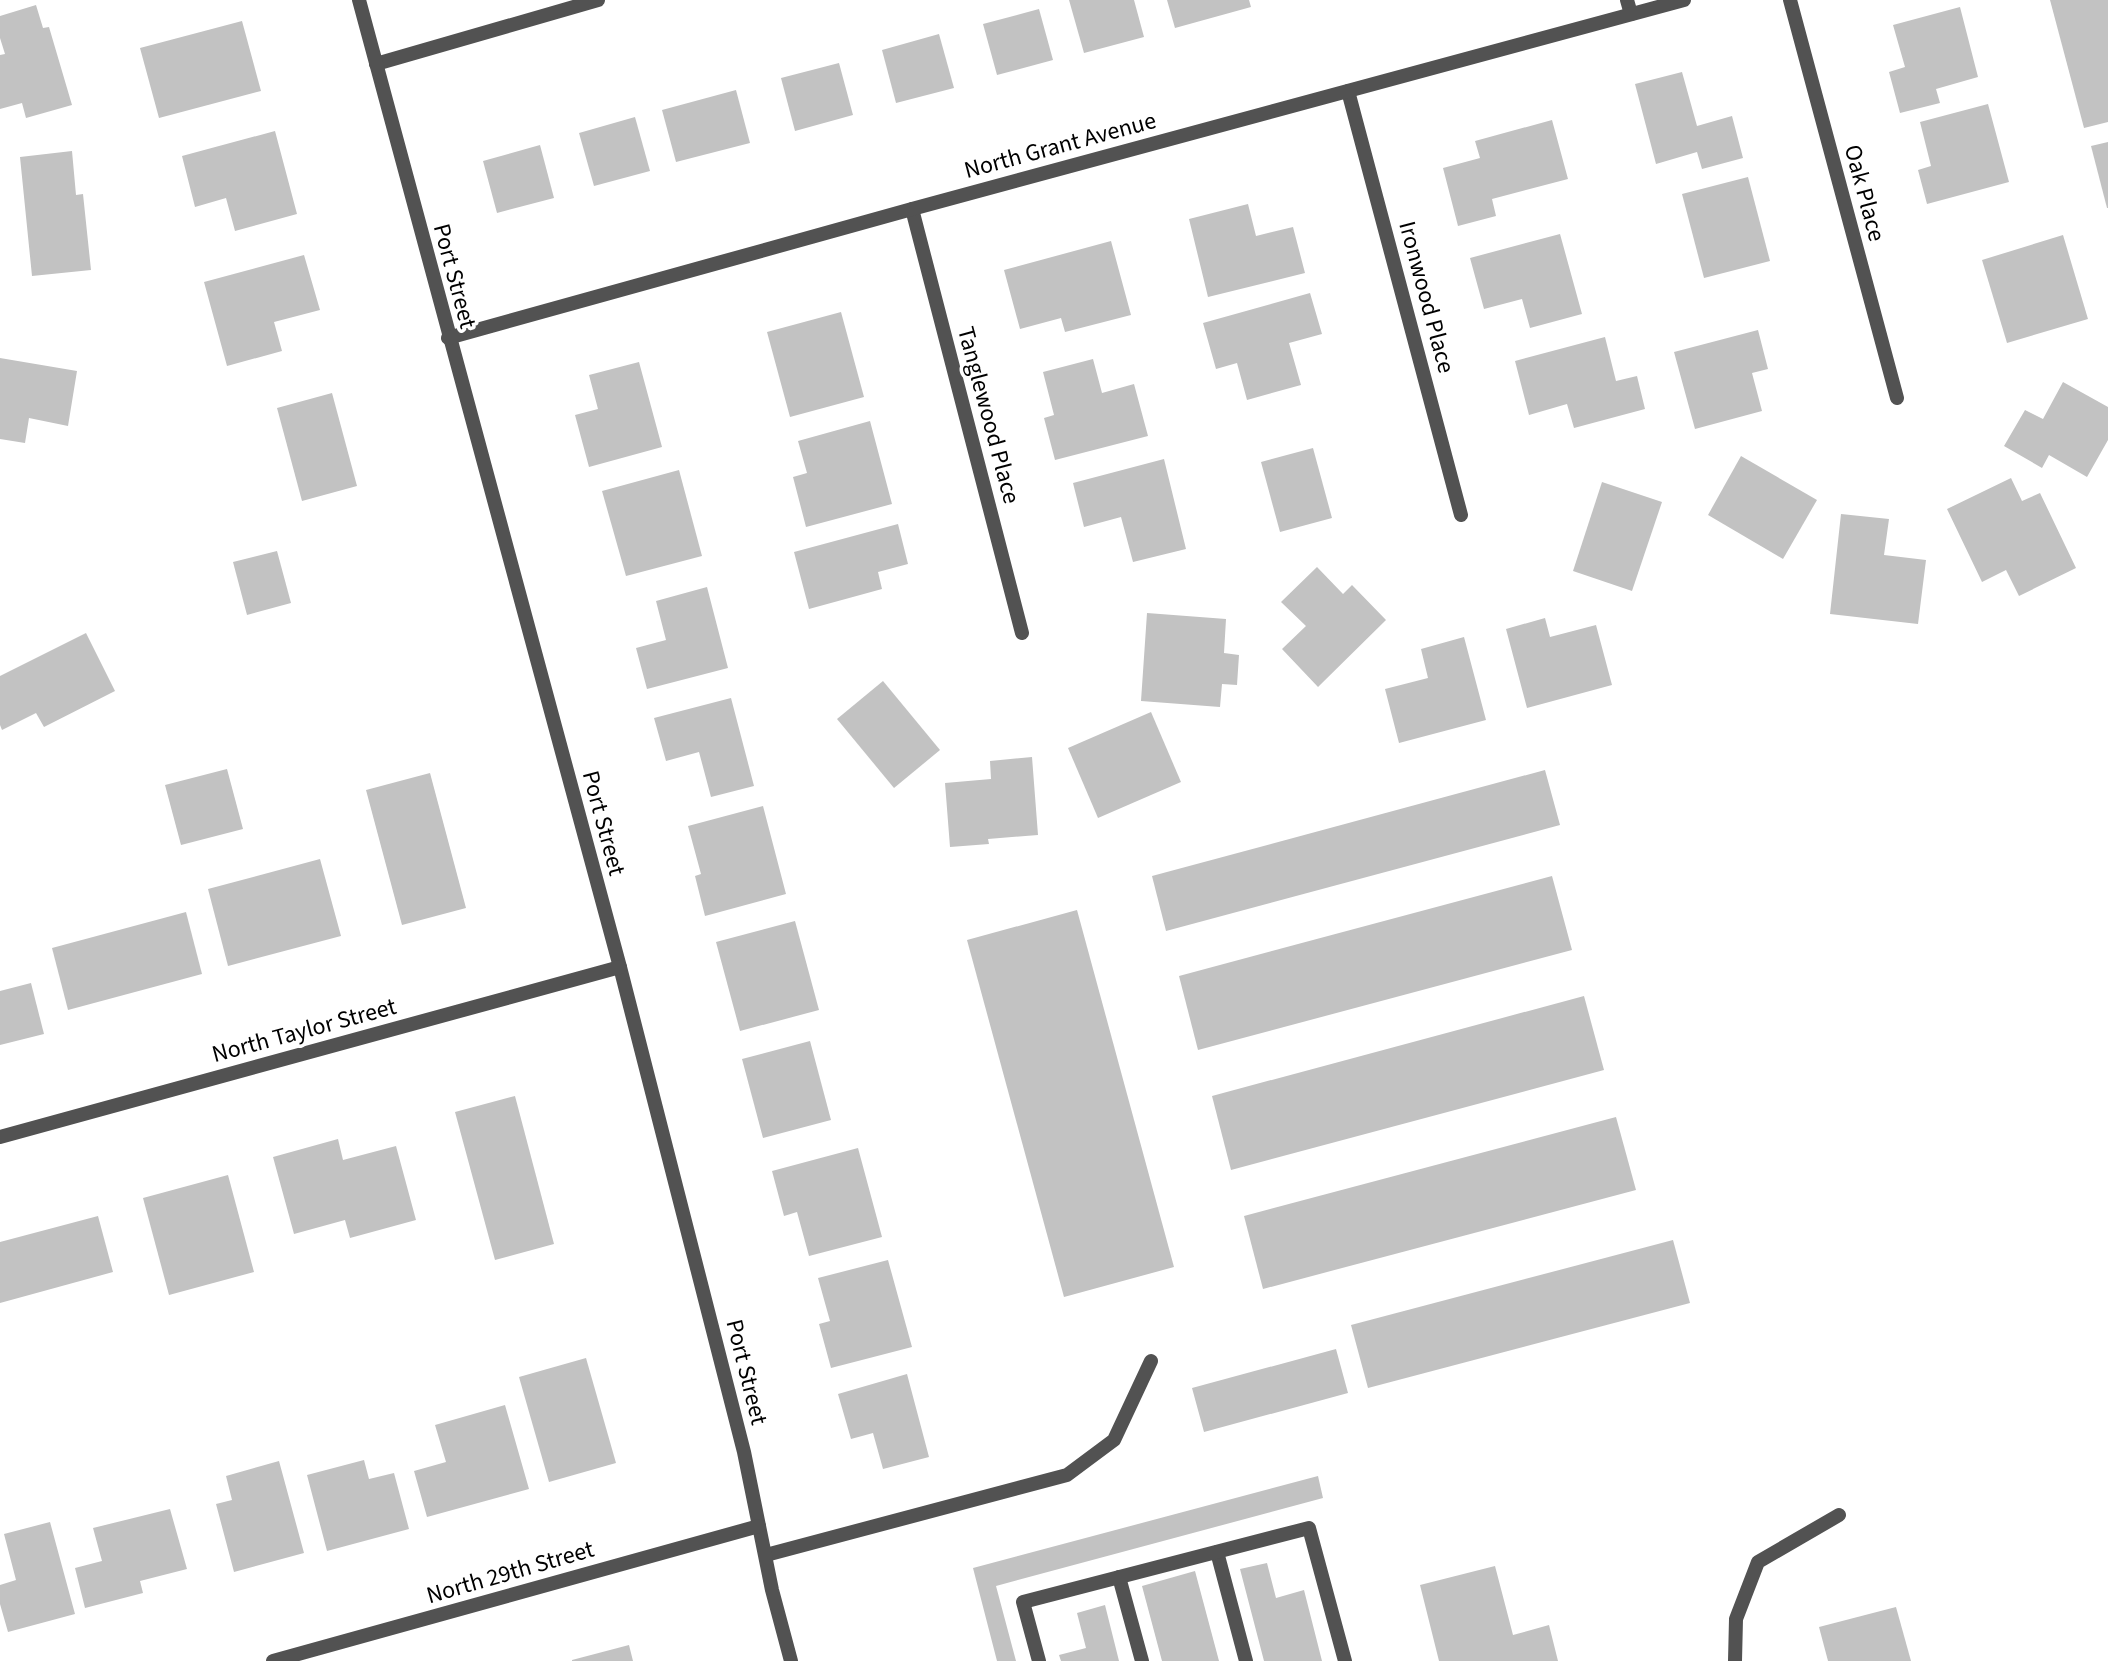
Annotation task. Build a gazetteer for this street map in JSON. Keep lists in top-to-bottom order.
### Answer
{
  "streets": {
    "street": [
      "North Grant Avenue",
      "Oak Place",
      "Port Street",
      "Ironwood Place",
      "Tanglewood Place",
      "North Taylor Street",
      "North 29th Street"
    ]
  },
  "crossings": [
    ["North Grant Avenue", "Port Street"],
    ["North Grant Avenue", "Ironwood Place"],
    ["North Grant Avenue", "Tanglewood Place"],
    ["Port Street", "North Taylor Street"],
    ["Port Street", "North 29th Street"]
  ]
}
